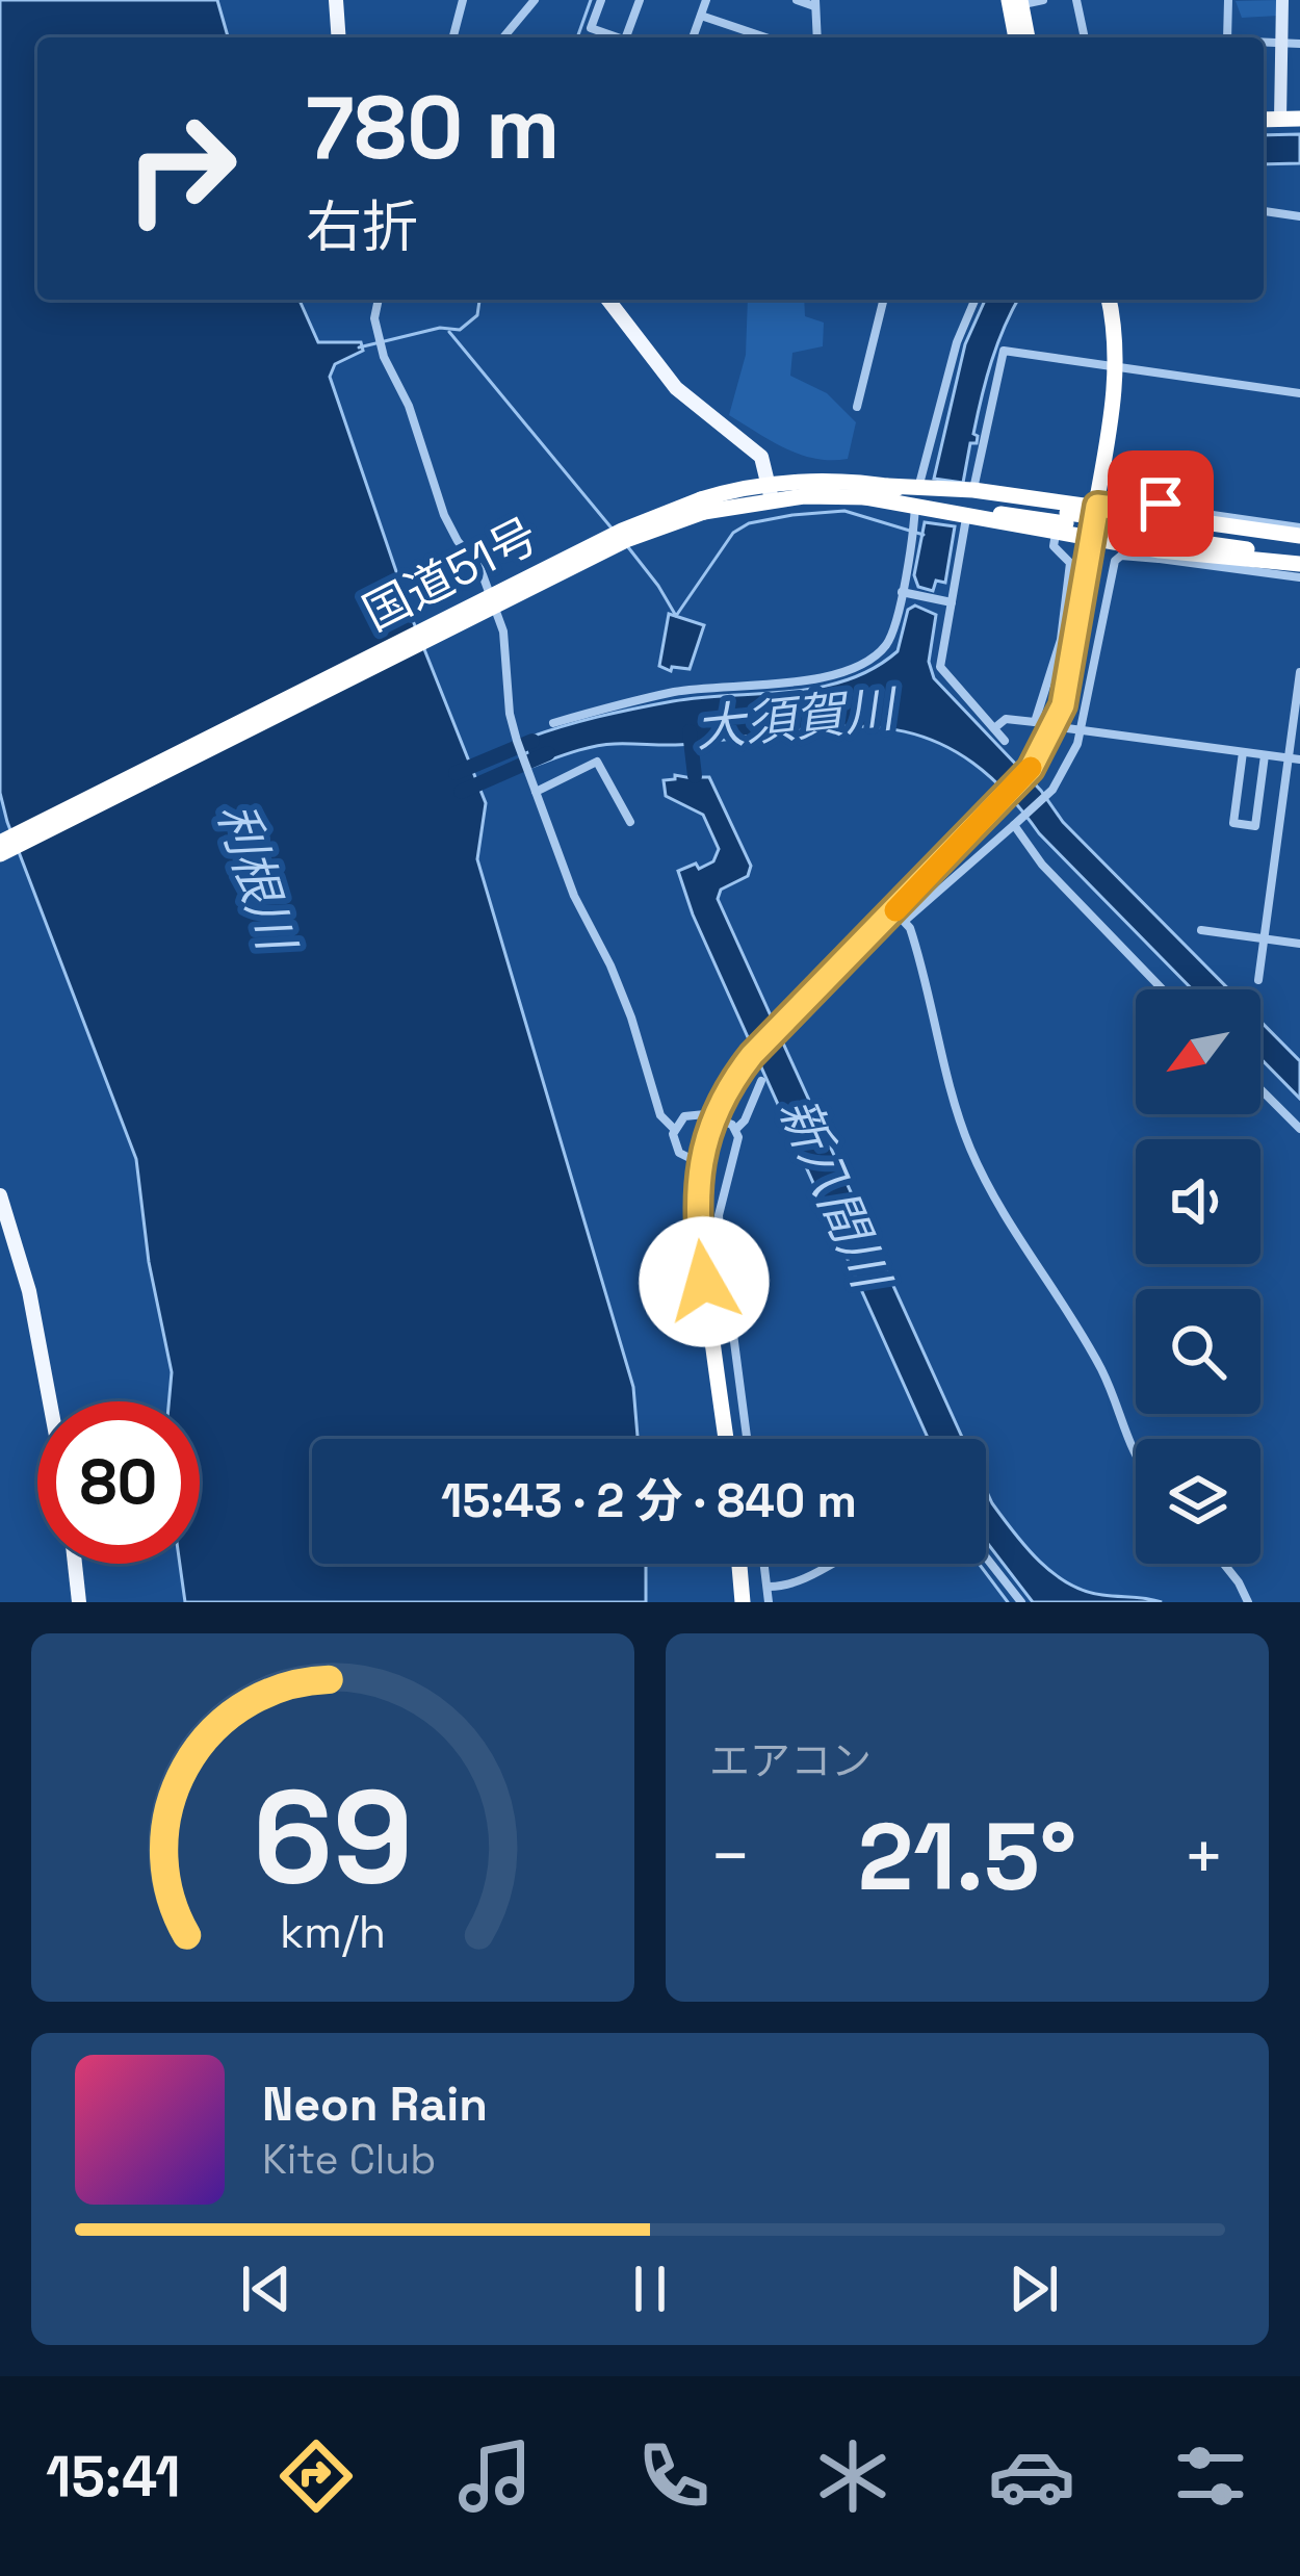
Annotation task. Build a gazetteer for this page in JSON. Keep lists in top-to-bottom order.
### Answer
{
  "streets": {
    "highway": ["国道51号"]
  },
  "water": ["大須賀川", "利根川", "新八間川"],
  "north": "bottom left",
  "page": {
    "turn": ["780 m", "右折"],
    "limit": "80",
    "trip": "15:43 · 2 分 · 840 m",
    "tile": "エアコン",
    "heat": ["−", "21.5°", "+"],
    "song": ["Neon Rain", "Kite Club"],
    "tabs": "15:41",
    "gauge": ["69", "km/h"]
  }
}
